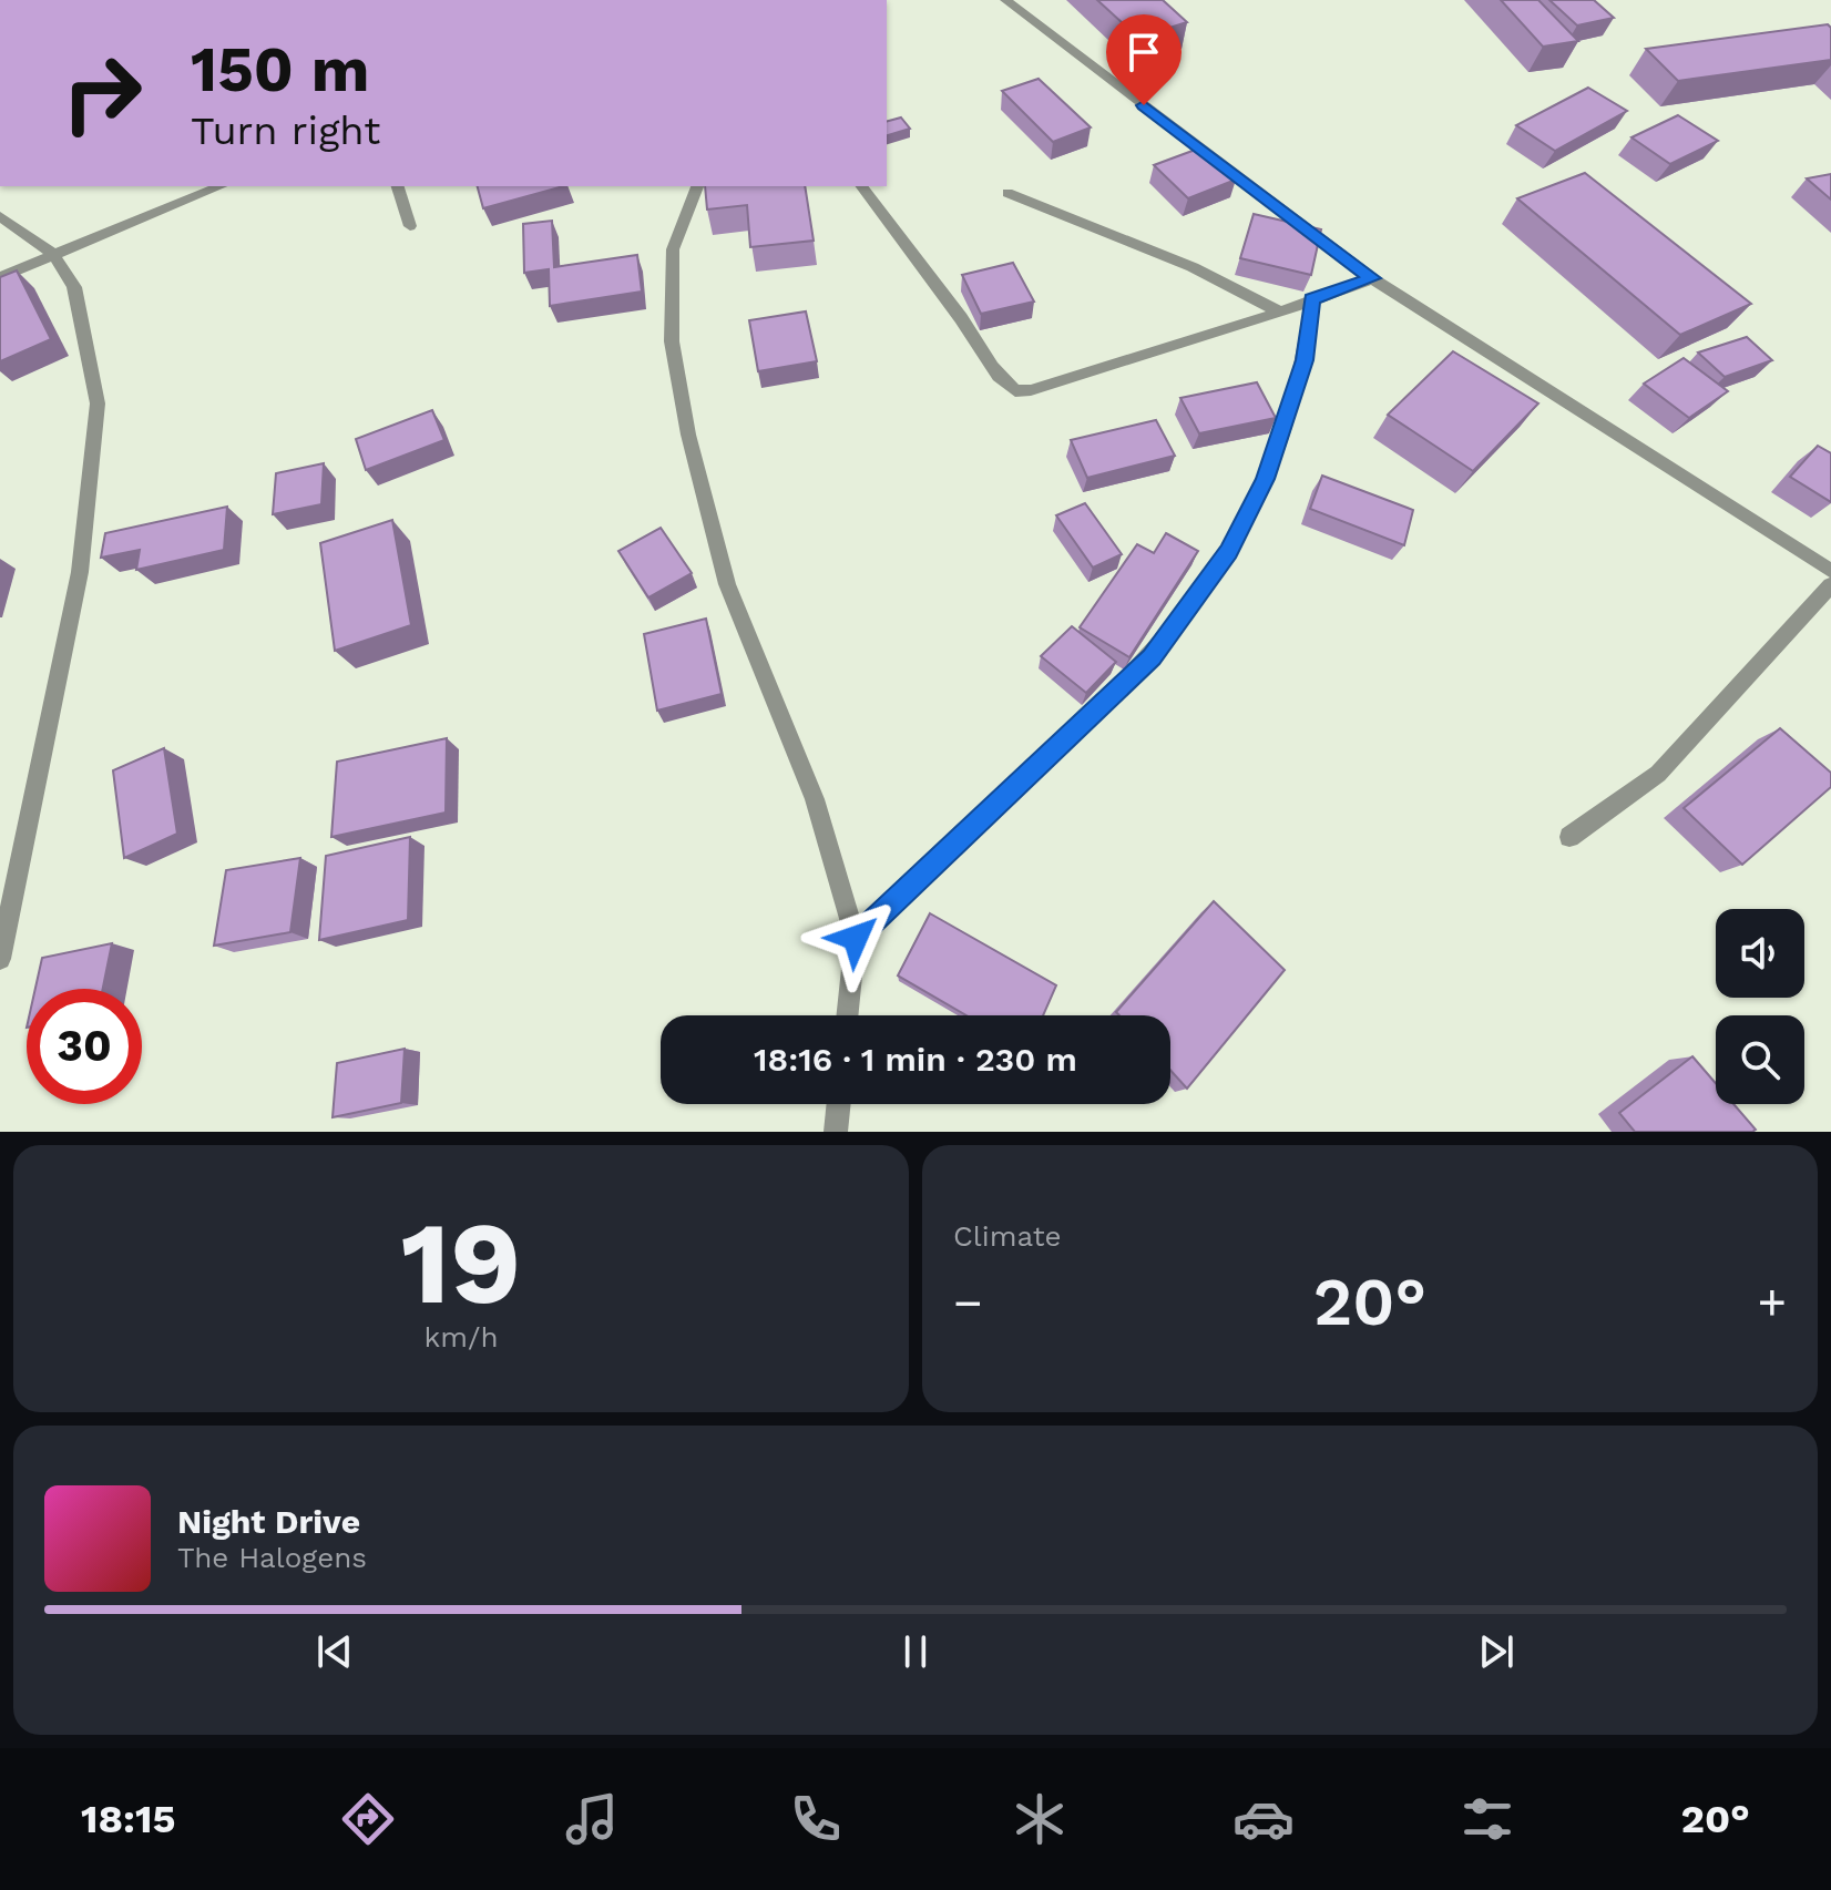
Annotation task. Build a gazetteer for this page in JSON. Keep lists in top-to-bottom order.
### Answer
{
  "page": {
    "turn": ["150 m", "Turn right"],
    "limit": "30",
    "trip": "18:16 · 1 min · 230 m",
    "tile": [
      ["19", "km/h"],
      "Climate"
    ],
    "heat": ["−", "20°", "+"],
    "song": ["Night Drive", "The Halogens"],
    "tabs": ["18:15", "20°"]
  }
}
